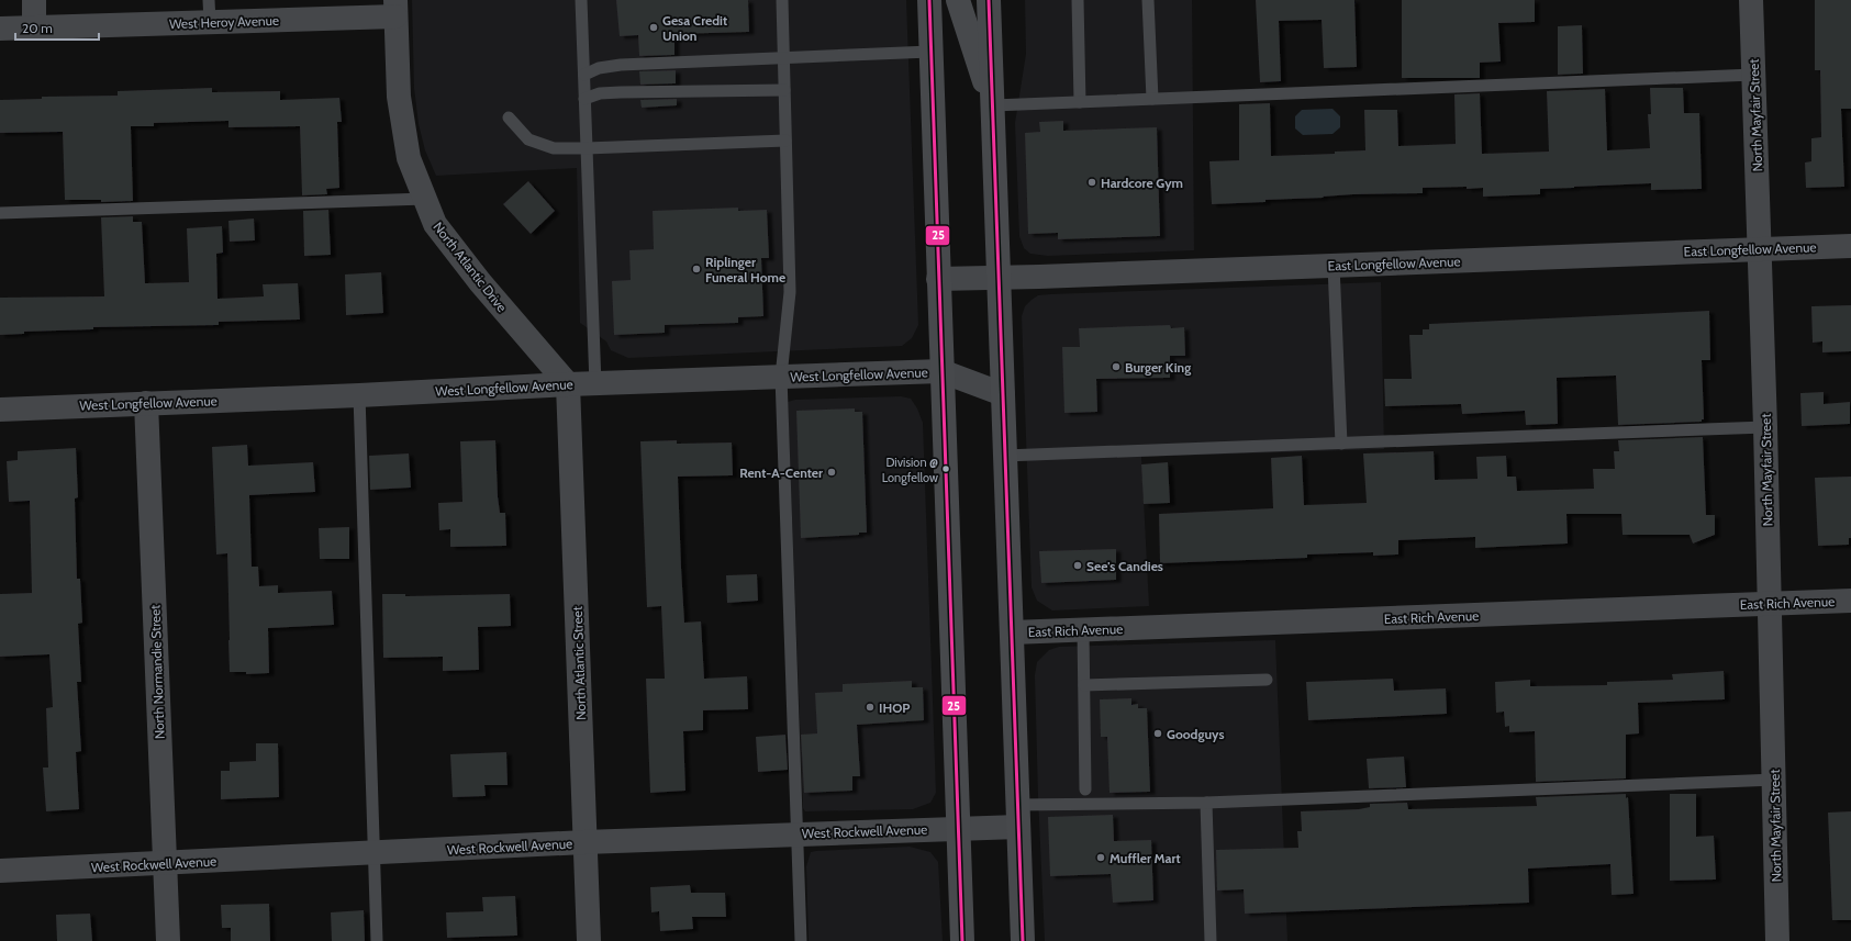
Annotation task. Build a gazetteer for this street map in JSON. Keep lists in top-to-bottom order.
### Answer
{
  "streets": {
    "street": [
      "West Heroy Avenue",
      "North Mayfair Street",
      "East Longfellow Avenue",
      "North Atlantic Drive",
      "West Longfellow Avenue",
      "East Rich Avenue",
      "North Atlantic Street",
      "North Normandie Street",
      "West Rockwell Avenue"
    ]
  },
  "crossings": [
    ["West Heroy Avenue", "North Atlantic Drive"],
    ["North Mayfair Street", "East Longfellow Avenue"],
    ["North Mayfair Street", "East Rich Avenue"],
    ["North Atlantic Drive", "West Longfellow Avenue"],
    ["North Atlantic Drive", "North Atlantic Street"],
    ["West Longfellow Avenue", "North Atlantic Street"],
    ["West Longfellow Avenue", "North Normandie Street"],
    ["North Atlantic Street", "West Rockwell Avenue"],
    ["North Normandie Street", "West Rockwell Avenue"]
  ],
  "places": [
    "Gesa Credit Union",
    "Hardcore Gym",
    "Riplinger Funeral Home",
    "Burger King",
    "Division @ Longfellow",
    "Rent-A-Center",
    "See's Candies",
    "IHOP",
    "Goodguys",
    "Muffler Mart"
  ],
  "lines": ["transit line 25"],
  "scale_bar": "20 m"
}
